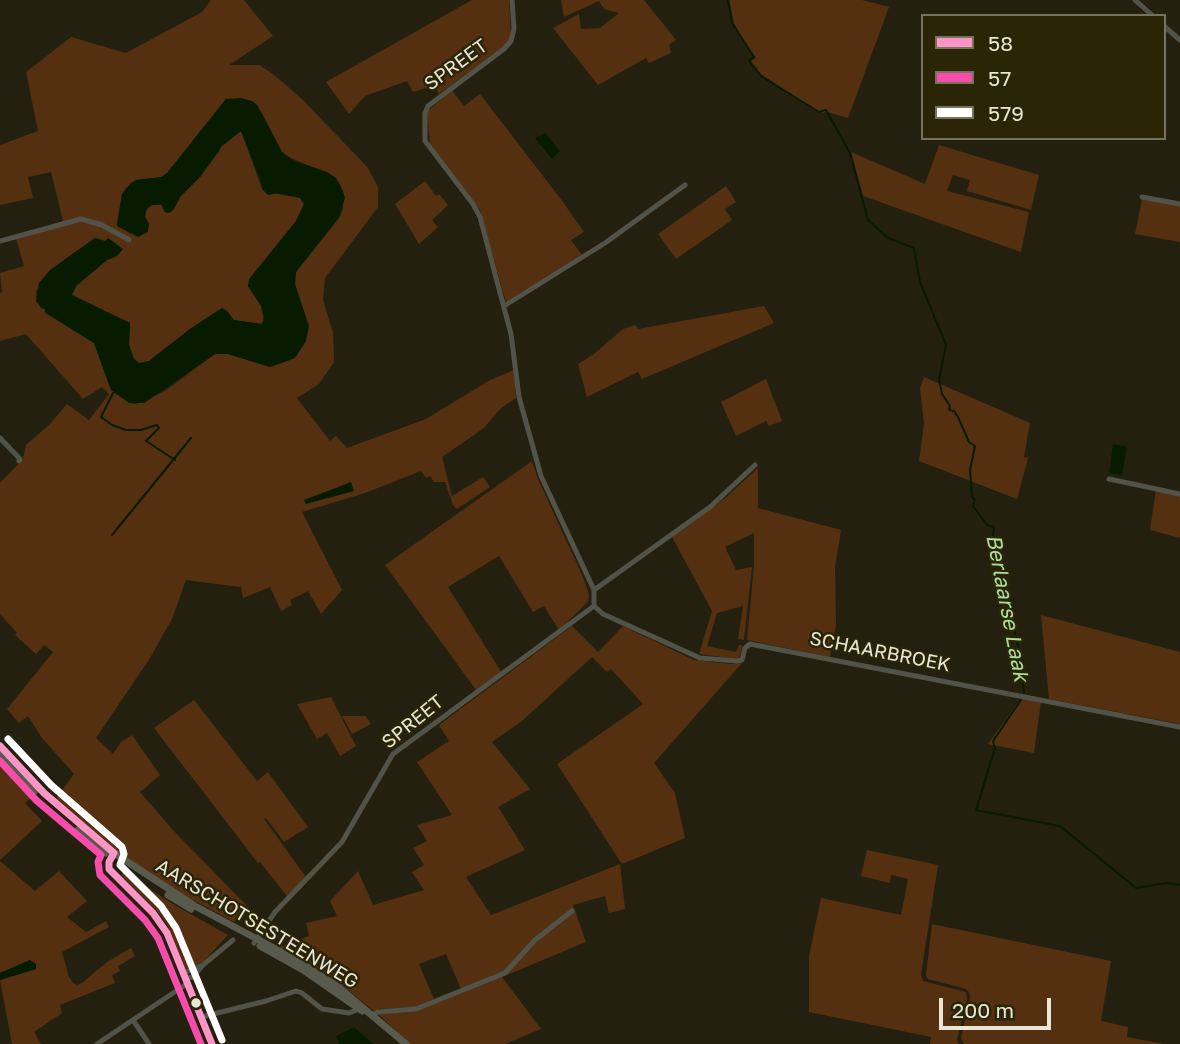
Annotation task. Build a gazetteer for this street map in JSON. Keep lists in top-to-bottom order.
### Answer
{
  "streets": {
    "main road": ["AARSCHOTSESTEENWEG"],
    "street": ["SPREET", "SCHAARBROEK"]
  },
  "crossings": [
    ["SPREET", "SCHAARBROEK"],
    ["SPREET", "AARSCHOTSESTEENWEG"]
  ],
  "water": ["Berlaarse Laak"],
  "lines": ["transit line 579", "transit line 58", "transit line 57"],
  "legend": ["58", "57", "579"],
  "scale_bar": "200 m"
}
